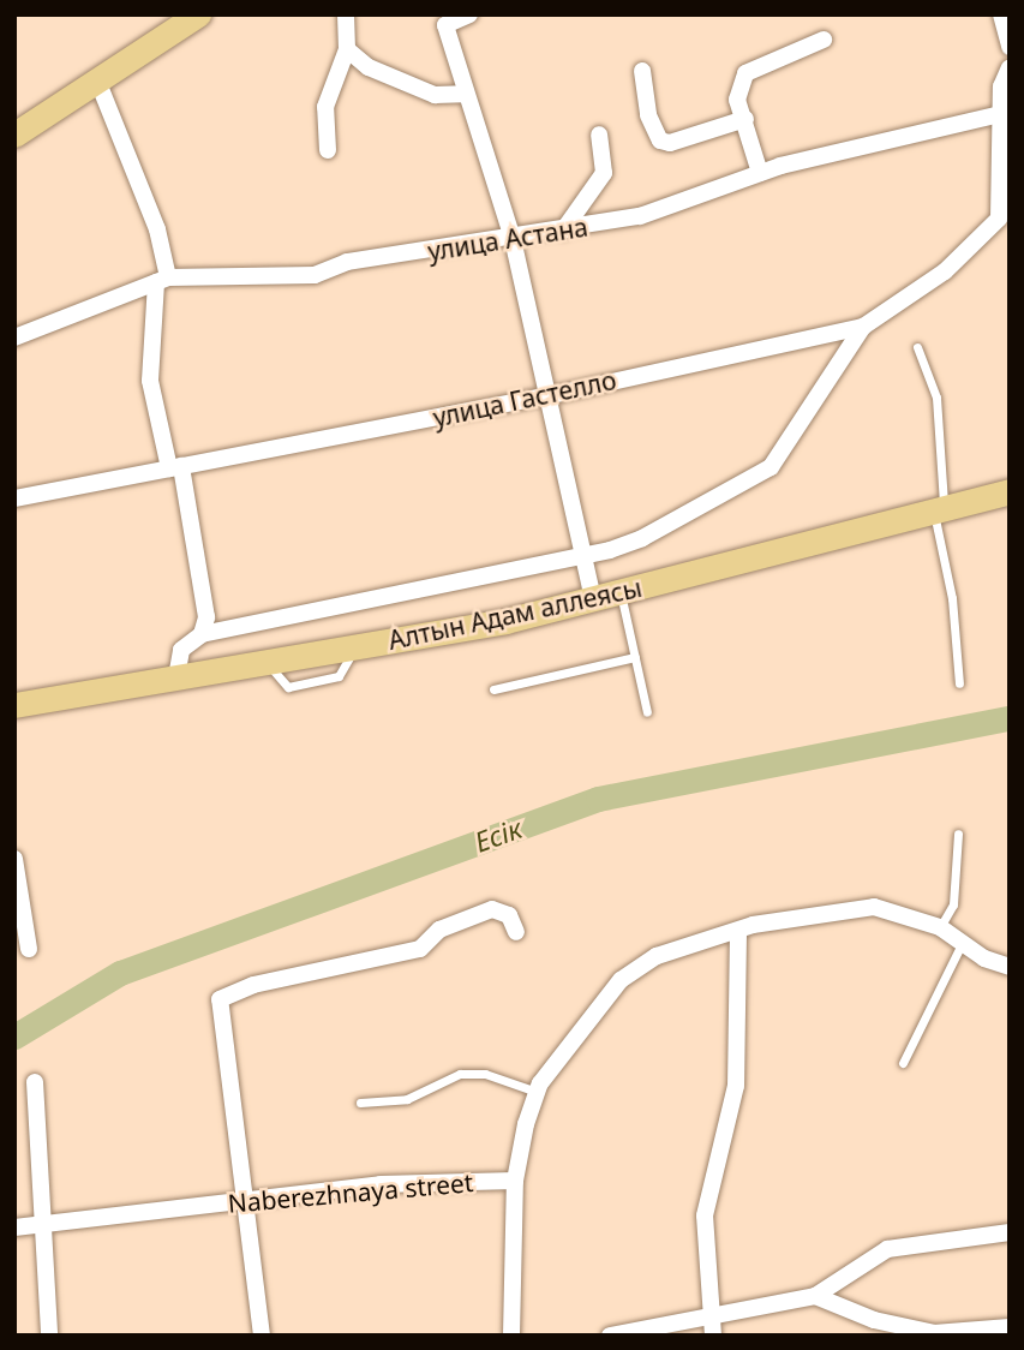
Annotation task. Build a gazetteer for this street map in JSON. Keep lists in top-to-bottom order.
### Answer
{
  "streets": {
    "main road": ["Алтын Адам аллеясы"],
    "street": ["улица Астана", "улица Гастелло", "Naberezhnaya street"]
  },
  "water": ["Есік"]
}
